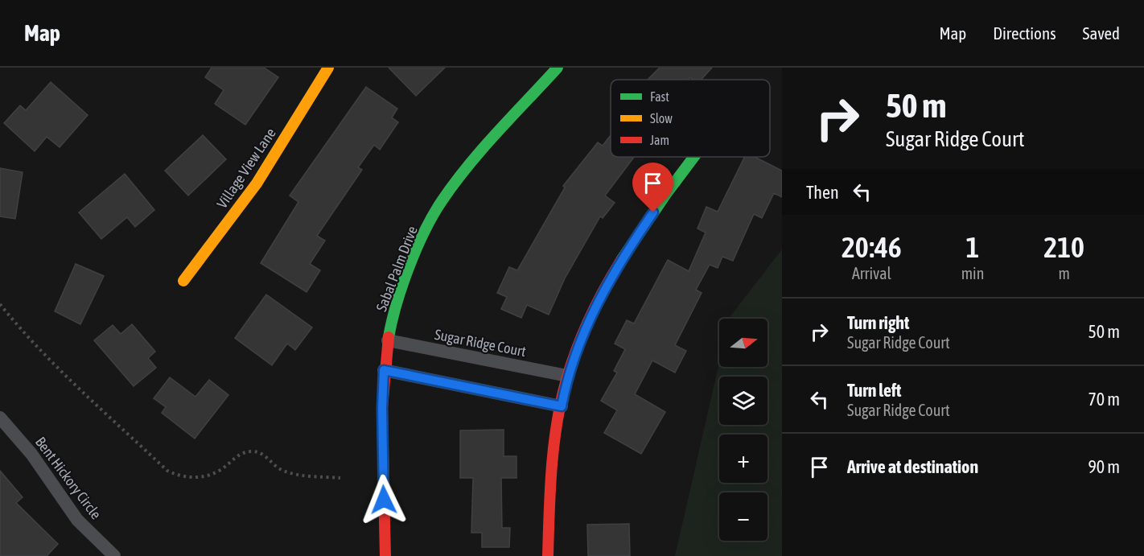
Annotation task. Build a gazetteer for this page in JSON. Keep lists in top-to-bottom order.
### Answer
{
  "streets": {
    "street": [
      "Village View Lane",
      "Sabal Palm Drive",
      "Sugar Ridge Court",
      "Bent Hickory Circle"
    ]
  },
  "crossings": [
    ["Sabal Palm Drive", "Sugar Ridge Court"]
  ],
  "legend": ["Fast", "Slow", "Jam"],
  "north": "right",
  "page": {
    "header": "Map",
    "nav": ["Map", "Directions", "Saved"],
    "turn": ["50 m", "Sugar Ridge Court"],
    "then": "Then",
    "eta": [
      "20:46",
      "Arrival",
      "1",
      "min",
      "210",
      "m"
    ],
    "list": [
      {
        "name": "Turn right",
        "note": "Sugar Ridge Court",
        "value": "50 m"
      },
      {
        "name": "Turn left",
        "note": "Sugar Ridge Court",
        "value": "70 m"
      },
      {
        "name": "Arrive at destination",
        "value": "90 m"
      }
    ],
    "map_buttons": ["+", "−"]
  }
}
